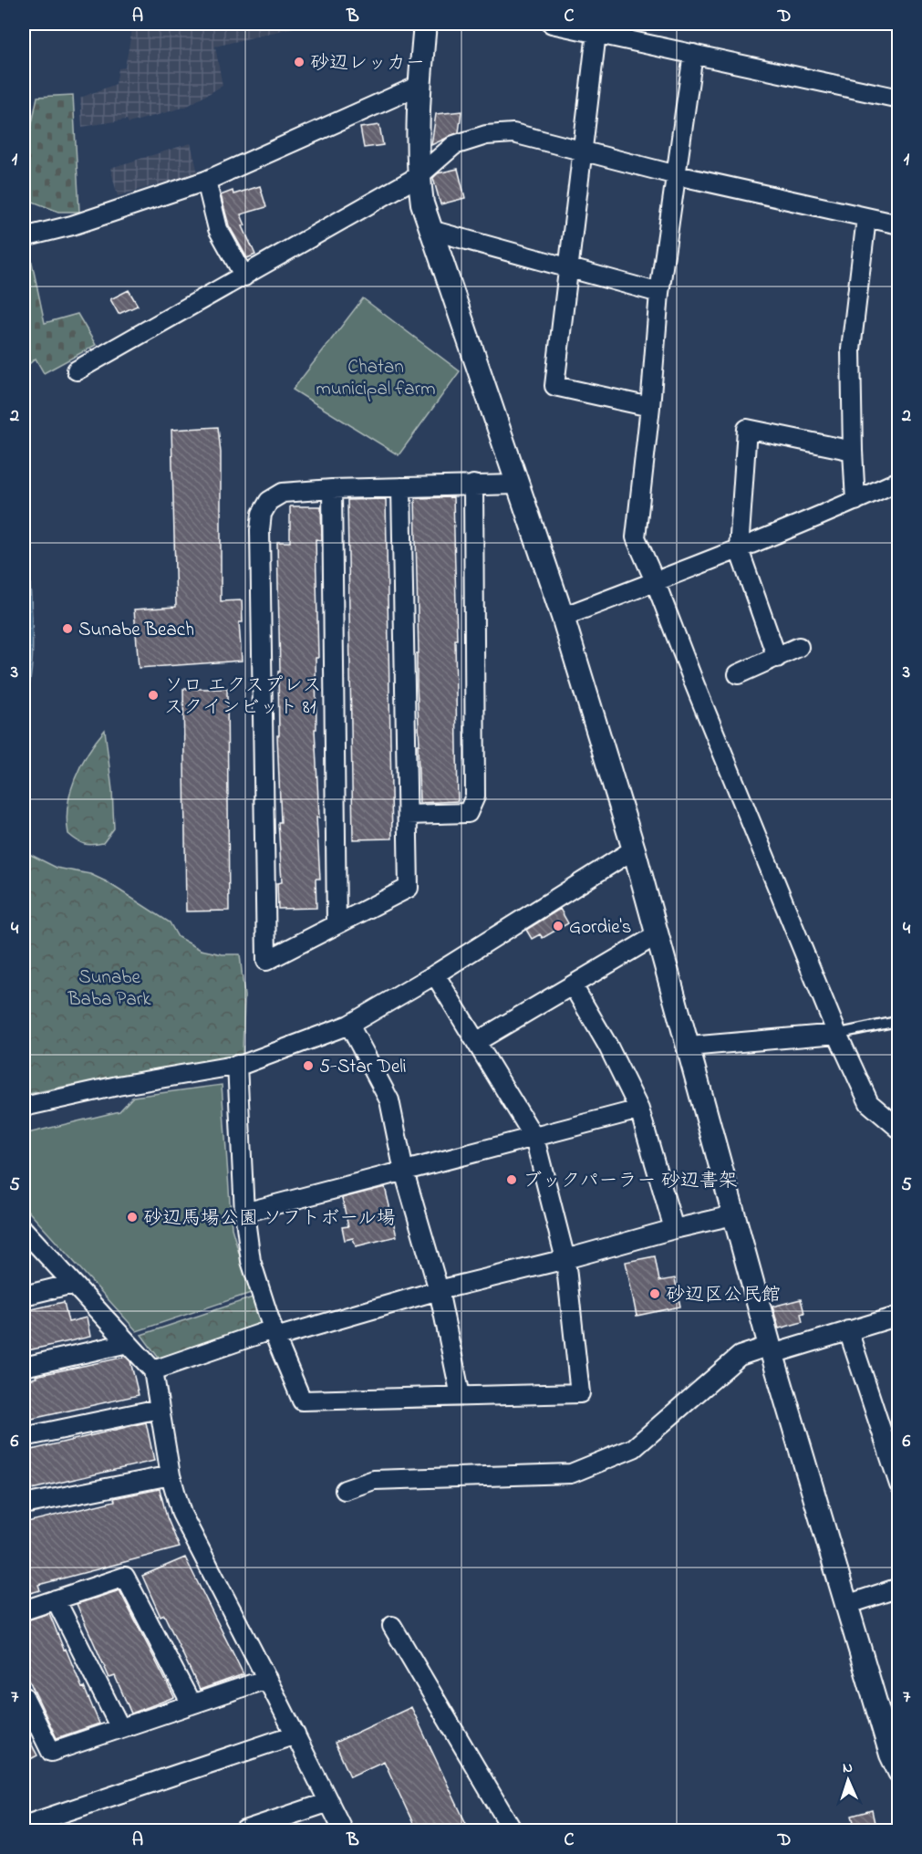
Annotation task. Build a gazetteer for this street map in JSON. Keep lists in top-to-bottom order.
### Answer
{
  "parks": ["Chatan municipal farm", "Sunabe Baba Park"],
  "places": [
    "砂辺レッカー",
    "Sunabe Beach",
    "ソロ エクスプレス スクインビット 81",
    "Gordie's",
    "5-Star Deli",
    "ブックパーラー 砂辺書架",
    "砂辺馬場公園 ソフトボール場",
    "砂辺区公民館"
  ],
  "north": "top",
  "grid": {
    "columns": [
      "A",
      "B",
      "C",
      "D"
    ],
    "rows": [
      "1",
      "2",
      "3",
      "4",
      "5",
      "6",
      "7"
    ]
  }
}
